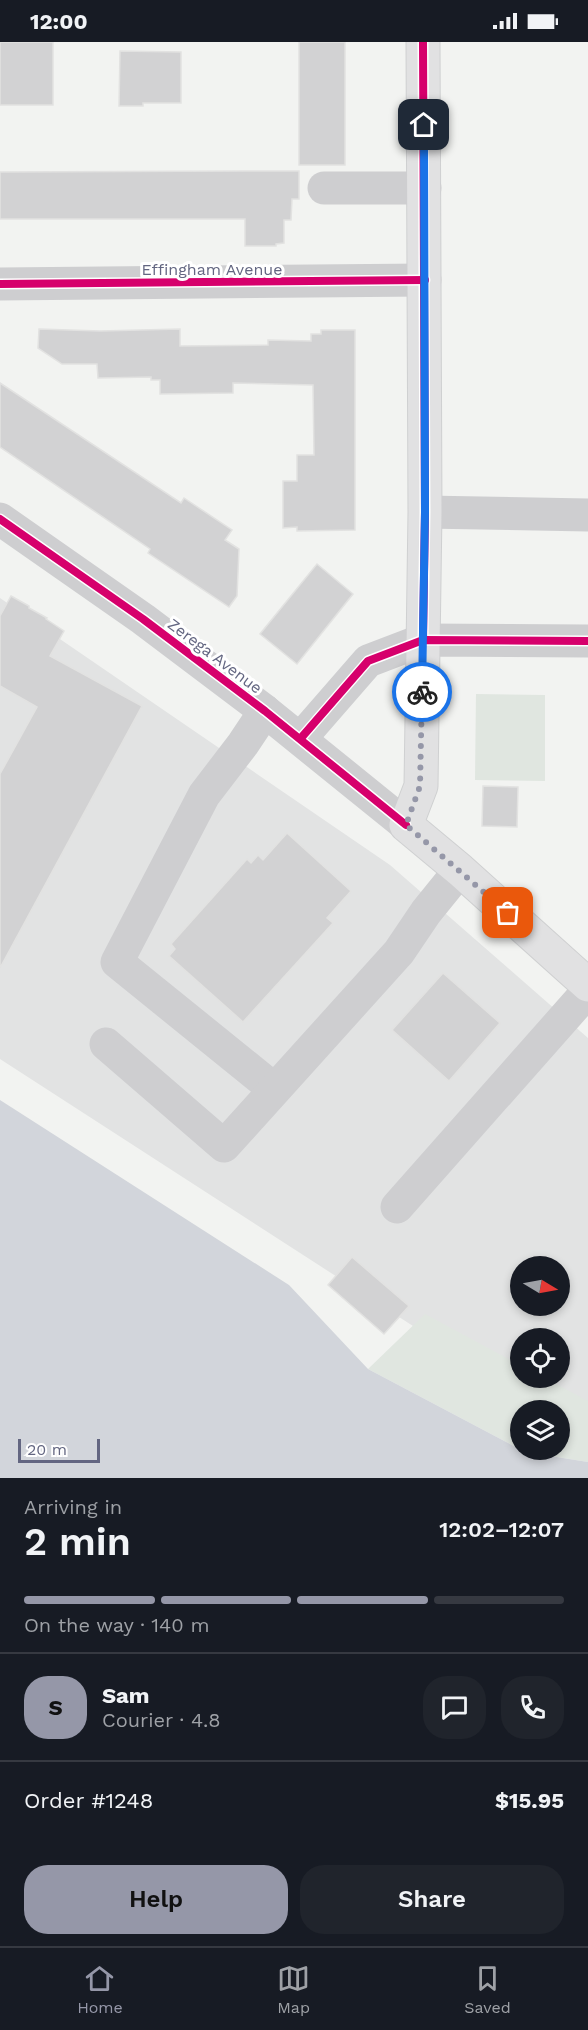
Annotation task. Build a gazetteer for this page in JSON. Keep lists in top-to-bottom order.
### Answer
{
  "streets": {
    "main road": ["Zerega Avenue"],
    "street": ["Effingham Avenue"]
  },
  "scale_bar": "20 m",
  "north": "right",
  "page": {
    "status": "12:00",
    "scale": "20 m",
    "heading": ["2 min", "Arriving in", "12:02–12:07"],
    "panel": [
      "Sam",
      "Courier · 4.8",
      "Order #1248",
      "$15.95"
    ],
    "bar": "On the way · 140 m",
    "round": "S",
    "buttons": ["Help", "Share"],
    "tabs": ["Home", "Map", "Saved"]
  }
}
